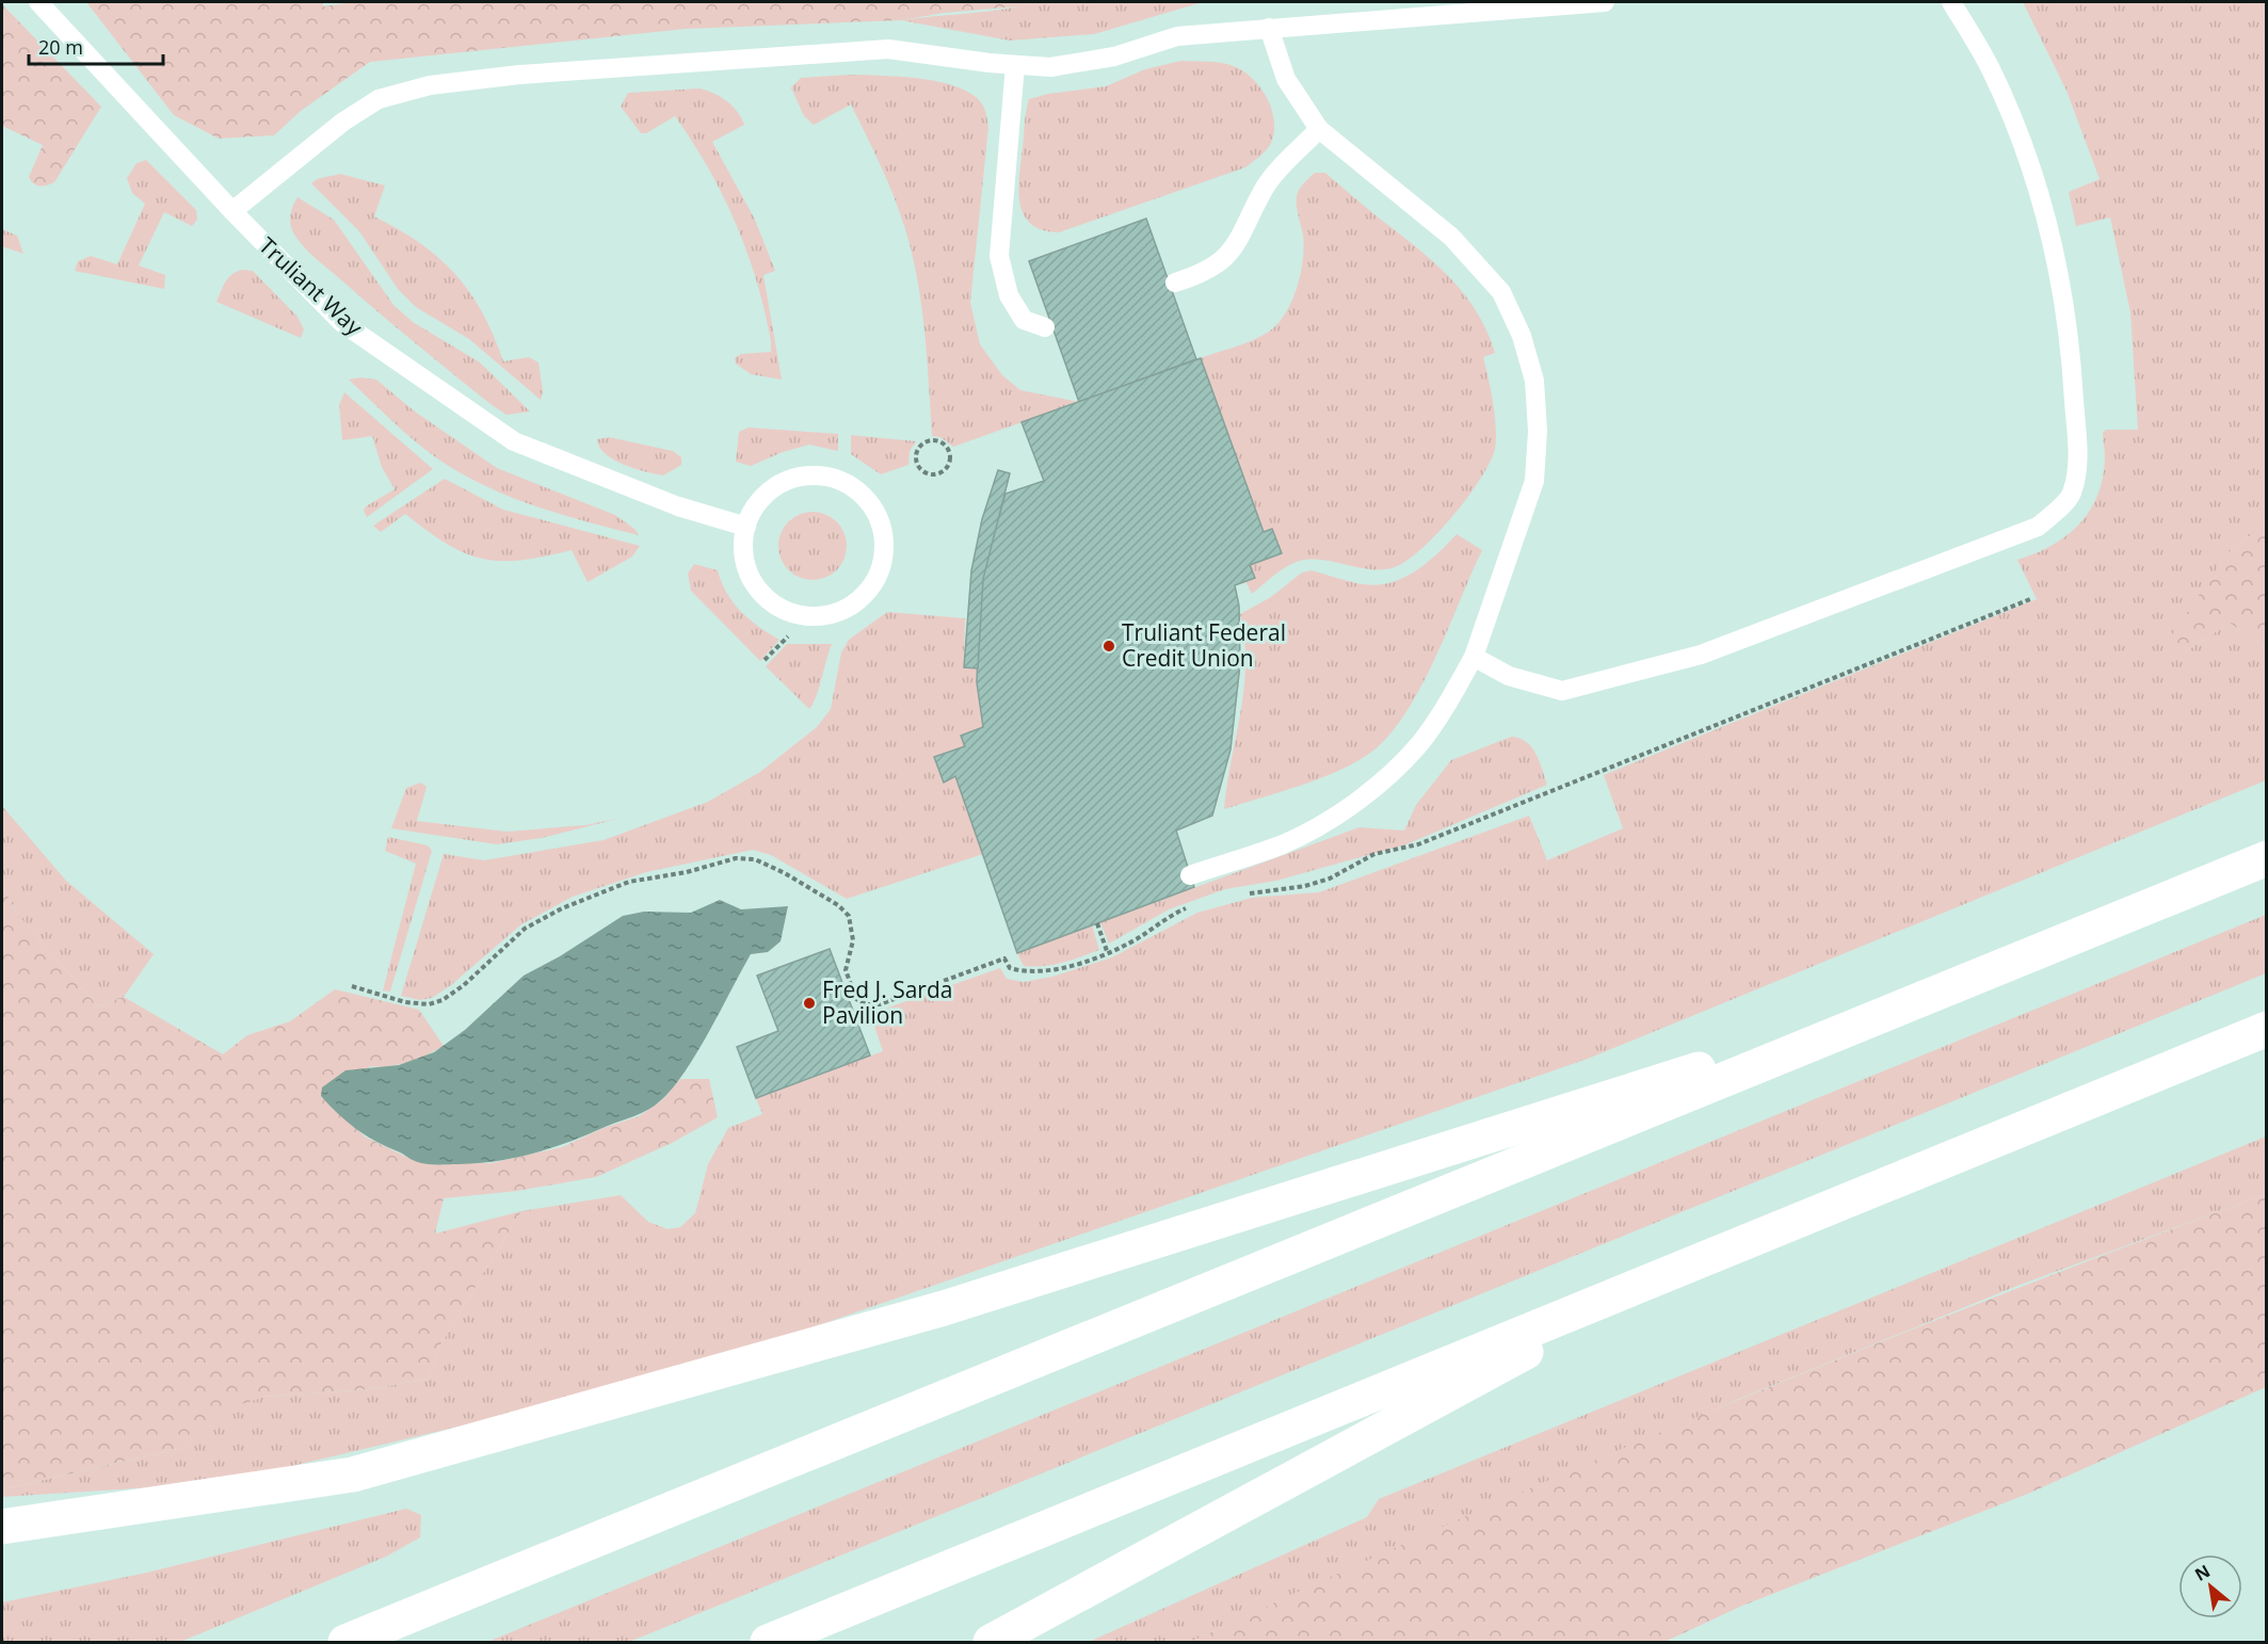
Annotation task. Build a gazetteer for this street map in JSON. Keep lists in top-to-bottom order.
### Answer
{
  "streets": {
    "lane": ["Truliant Way"]
  },
  "places": ["Truliant Federal Credit Union", "Fred J. Sarda Pavilion"],
  "scale_bar": "20 m",
  "north": "top left"
}
